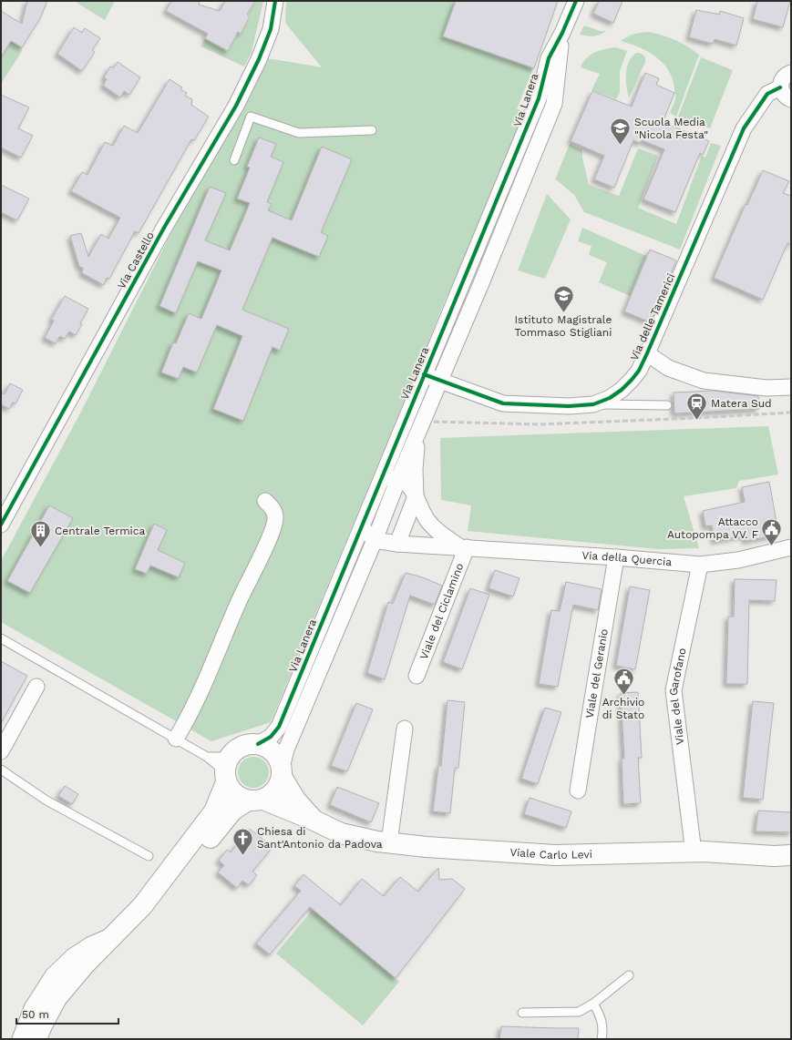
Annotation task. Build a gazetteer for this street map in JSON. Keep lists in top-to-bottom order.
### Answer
{
  "streets": {
    "main road": ["Viale Carlo Levi"],
    "street": [
      "Via Lanera",
      "Via Castello",
      "Via delle Tamerici",
      "Via della Quercia",
      "Viale del Ciclamino",
      "Viale del Geranio",
      "Viale del Garofano"
    ]
  },
  "crossings": [
    ["Via Lanera", "Via delle Tamerici"],
    ["Via Lanera", "Via della Quercia"],
    ["Via Lanera", "Viale Carlo Levi"],
    ["Via della Quercia", "Viale del Ciclamino"],
    ["Via della Quercia", "Viale del Geranio"],
    ["Via della Quercia", "Viale del Garofano"],
    ["Viale del Garofano", "Viale Carlo Levi"]
  ],
  "places": {
    "school or university": ["Scuola Media \"Nicola Festa\"", "Istituto Magistrale Tommaso Stigliani"],
    "station": ["Matera Sud"],
    "public building": ["Attacco Autopompa VV. F", "Archivio di Stato"],
    "building": ["Centrale Termica"],
    "church": ["Chiesa di Sant'Antonio da Padova"]
  },
  "scale_bar": "50 m"
}
